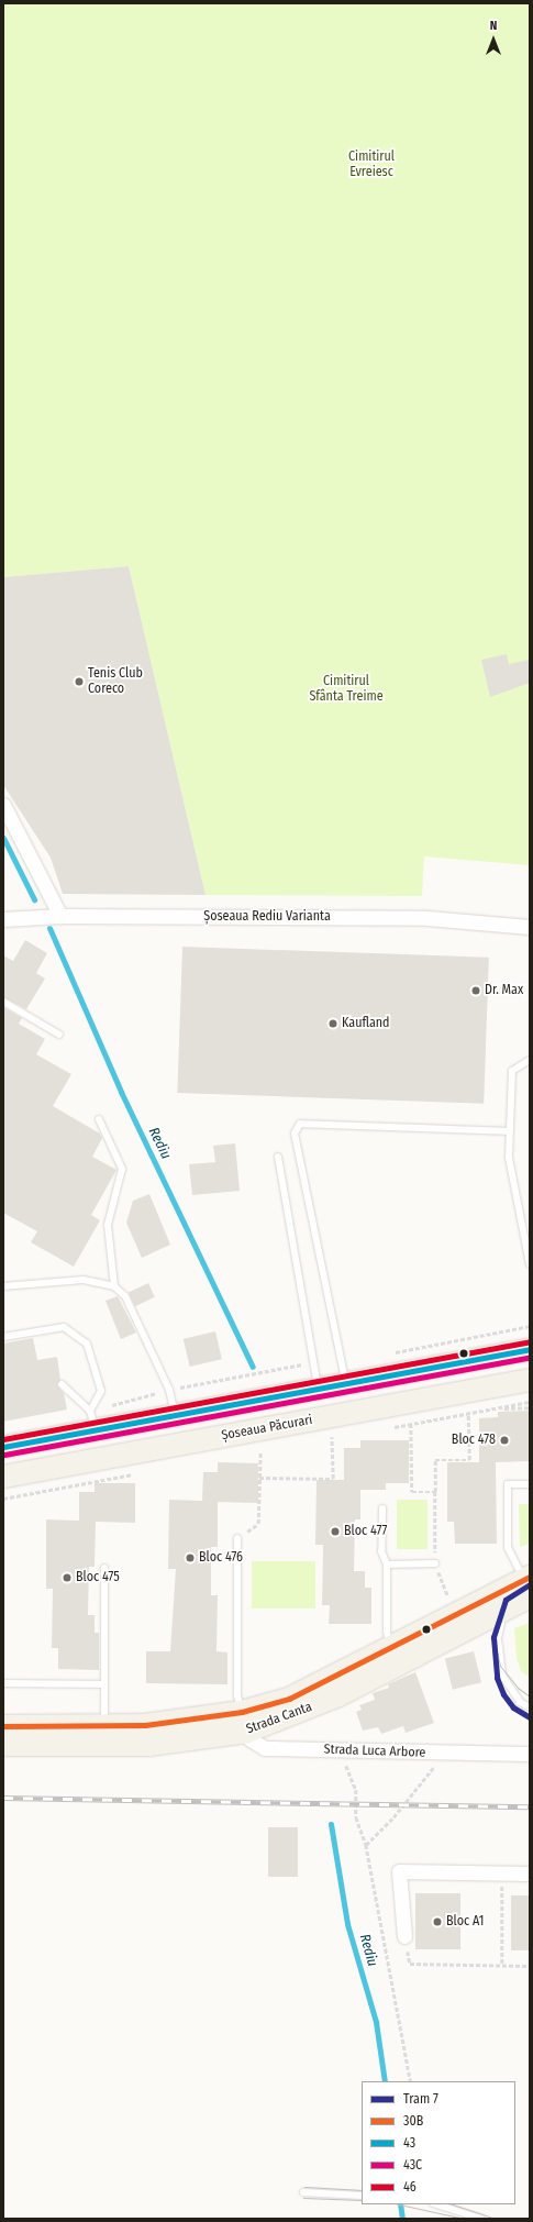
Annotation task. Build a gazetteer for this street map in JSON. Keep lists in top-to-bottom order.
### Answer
{
  "streets": {
    "main road": ["Șoseaua Păcurari", "Strada Canta"],
    "street": ["Șoseaua Rediu Varianta", "Strada Luca Arbore"]
  },
  "crossings": [
    ["Strada Canta", "Strada Luca Arbore"]
  ],
  "water": ["Rediu"],
  "parks": ["Cimitirul Evreiesc", "Cimitirul Sfânta Treime"],
  "places": [
    "Tenis Club Coreco",
    "Dr. Max",
    "Kaufland",
    "Bloc 478",
    "Bloc 477",
    "Bloc 476",
    "Bloc 475",
    "Bloc A1"
  ],
  "lines": [
    "transit line 46",
    "transit line 43",
    "transit line 43C",
    "transit line 30B",
    "tram line 7"
  ],
  "legend": [
    "Tram 7",
    "30B",
    "43",
    "43C",
    "46"
  ],
  "north": "top"
}
